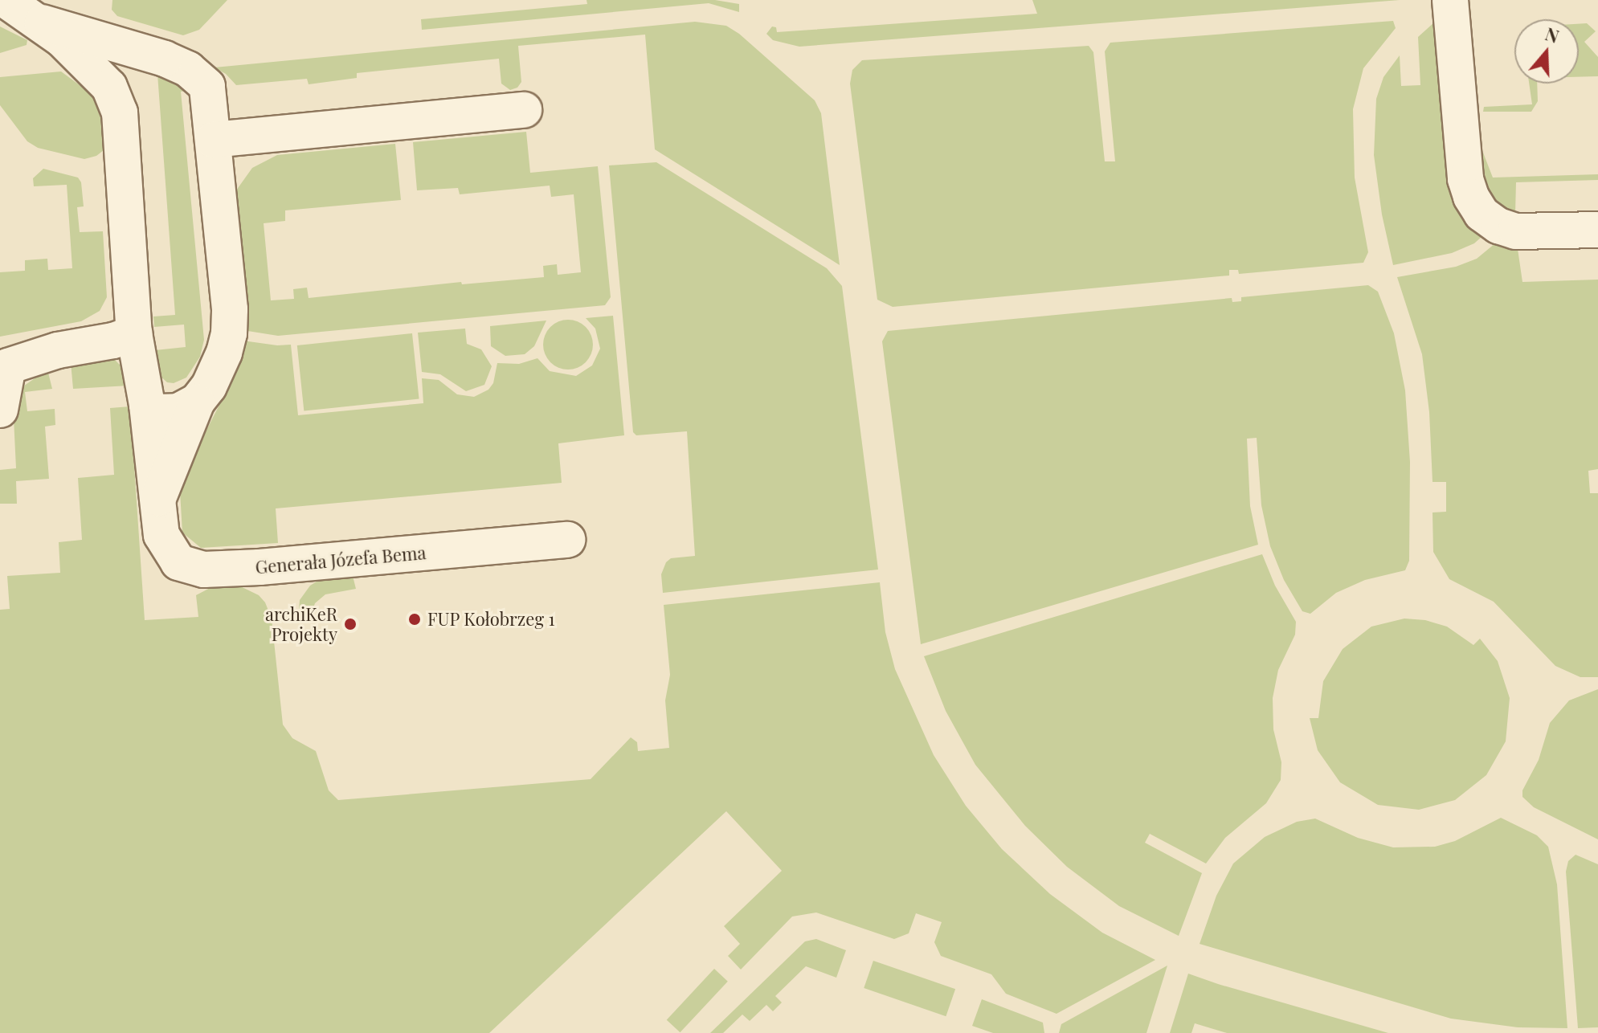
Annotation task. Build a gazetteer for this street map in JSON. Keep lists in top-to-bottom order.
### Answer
{
  "streets": {
    "street": ["Generała Józefa Bema"]
  },
  "places": ["FUP Kołobrzeg 1", "archiKeR Projekty"],
  "north": "top"
}
